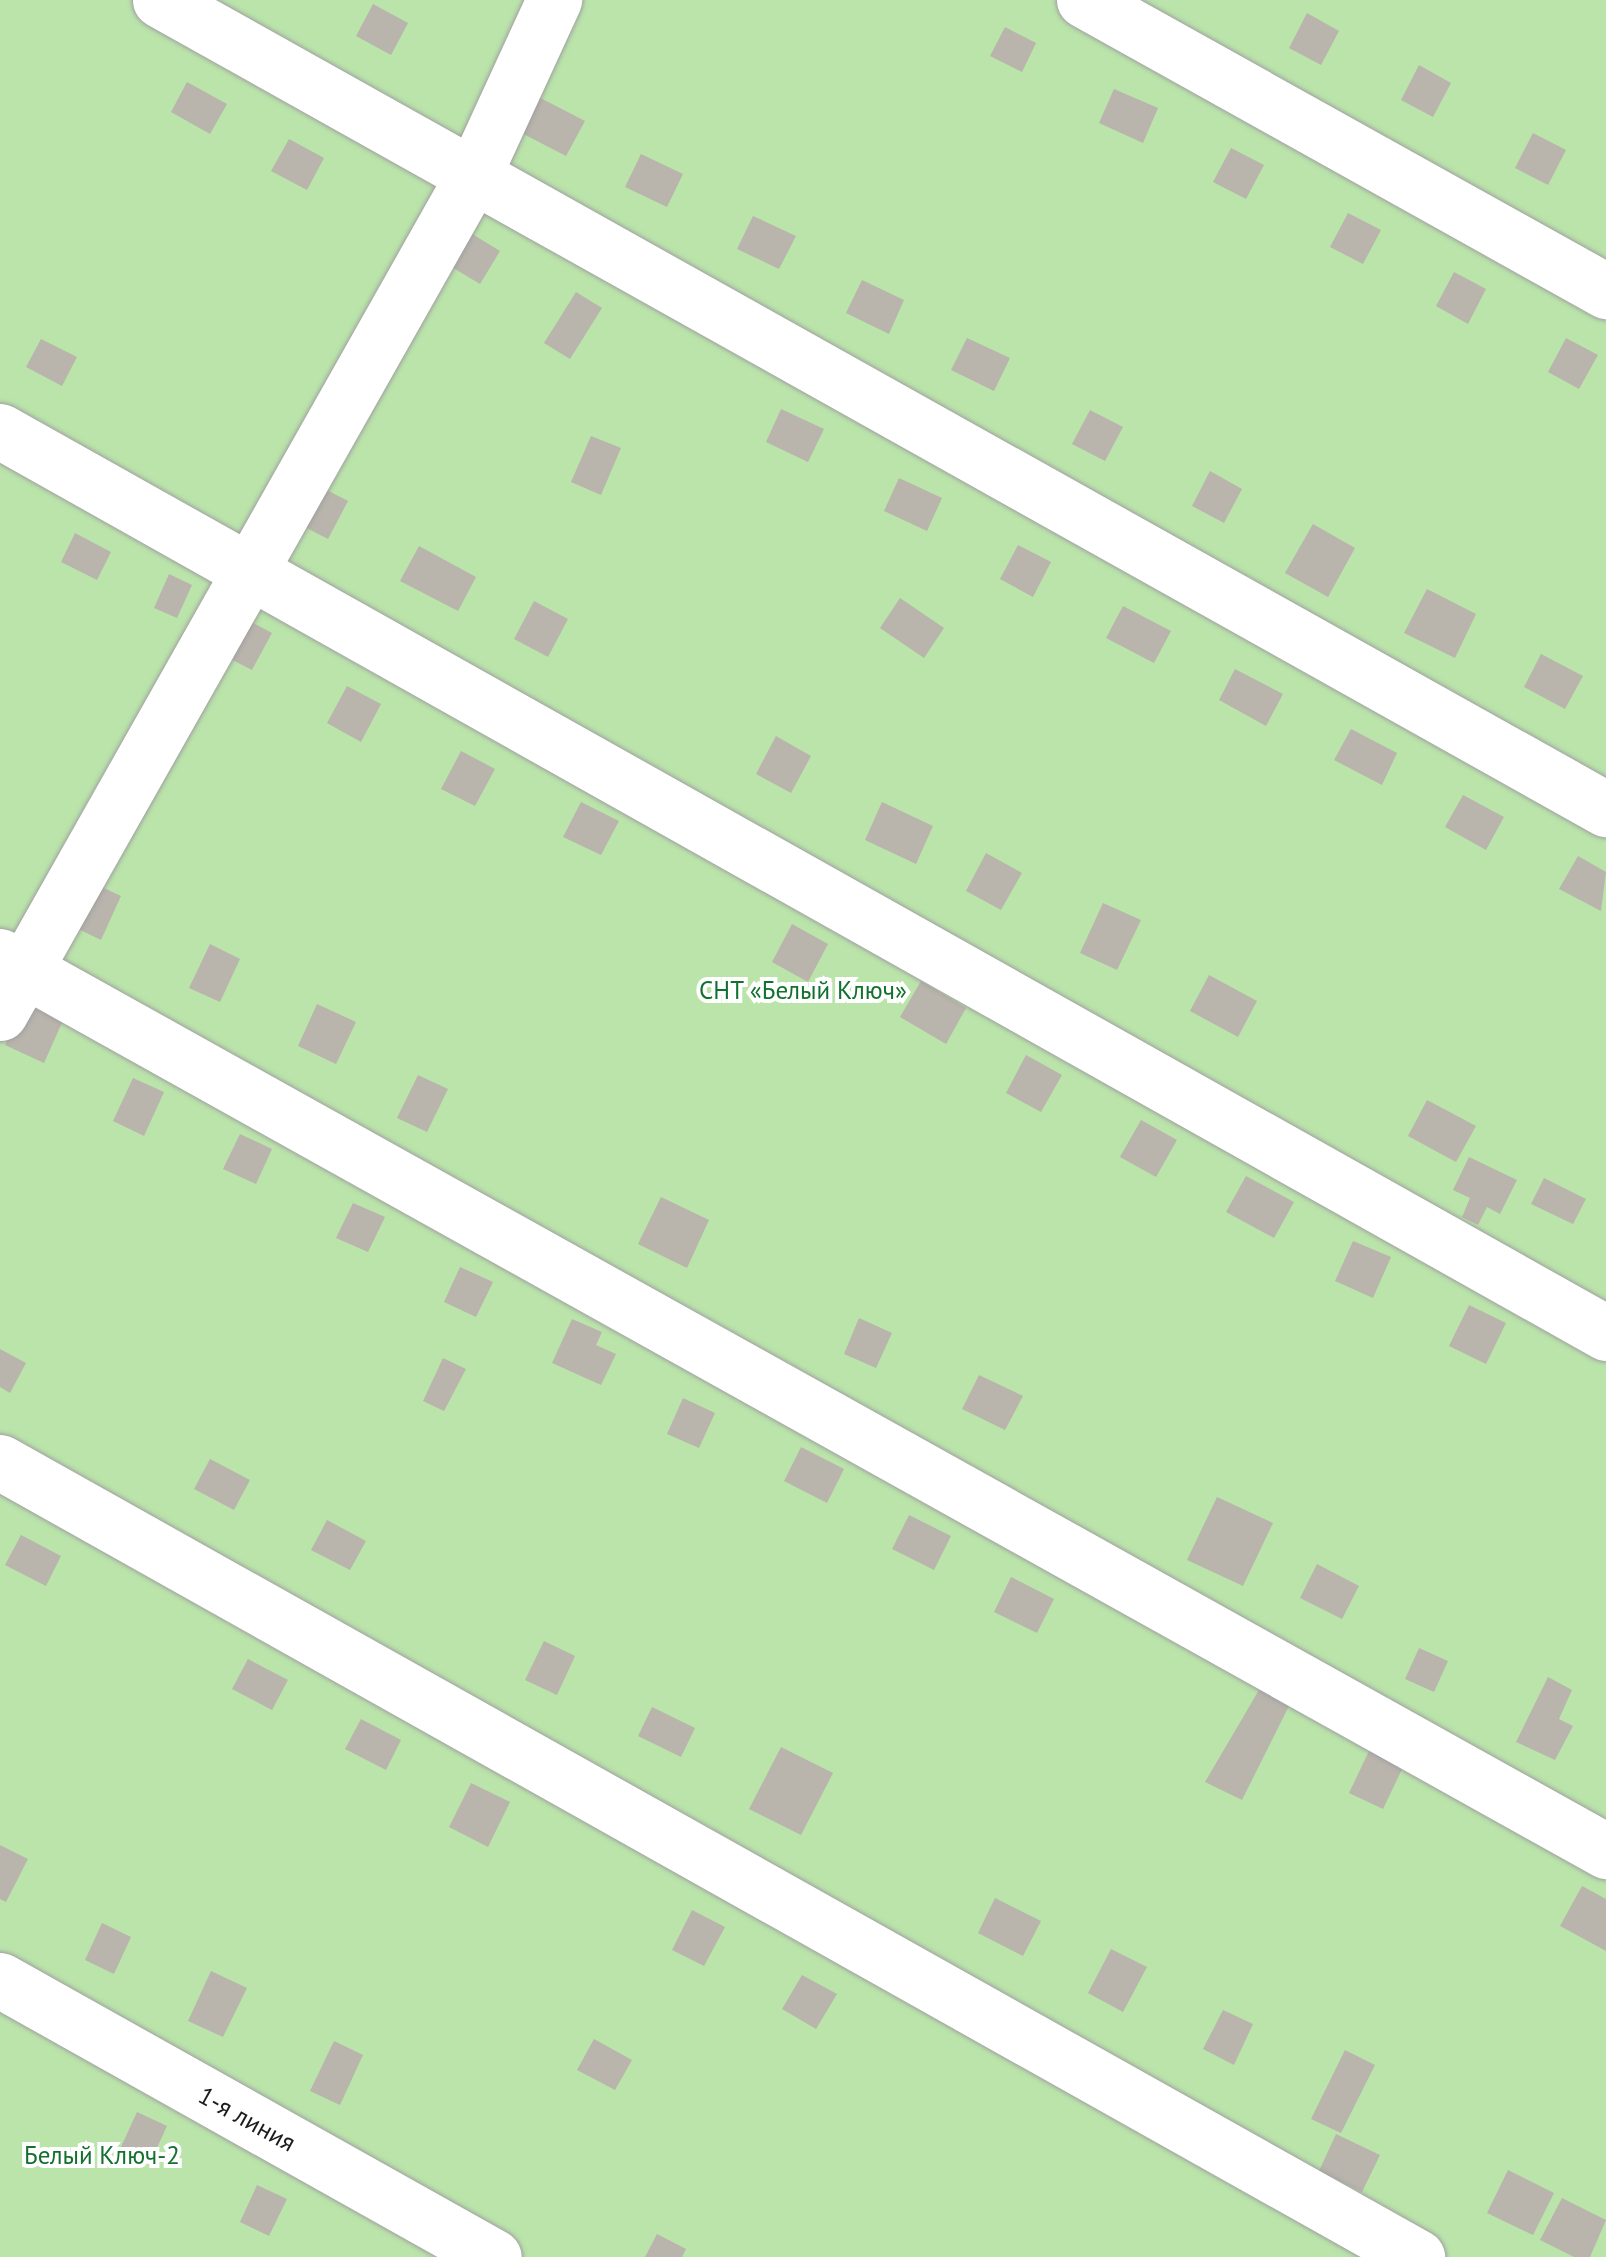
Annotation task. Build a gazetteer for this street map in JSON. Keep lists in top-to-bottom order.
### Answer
{
  "streets": {
    "street": ["1-я линия"]
  },
  "parks": ["СНТ «Белый Ключ»", "Белый Ключ-2"]
}
